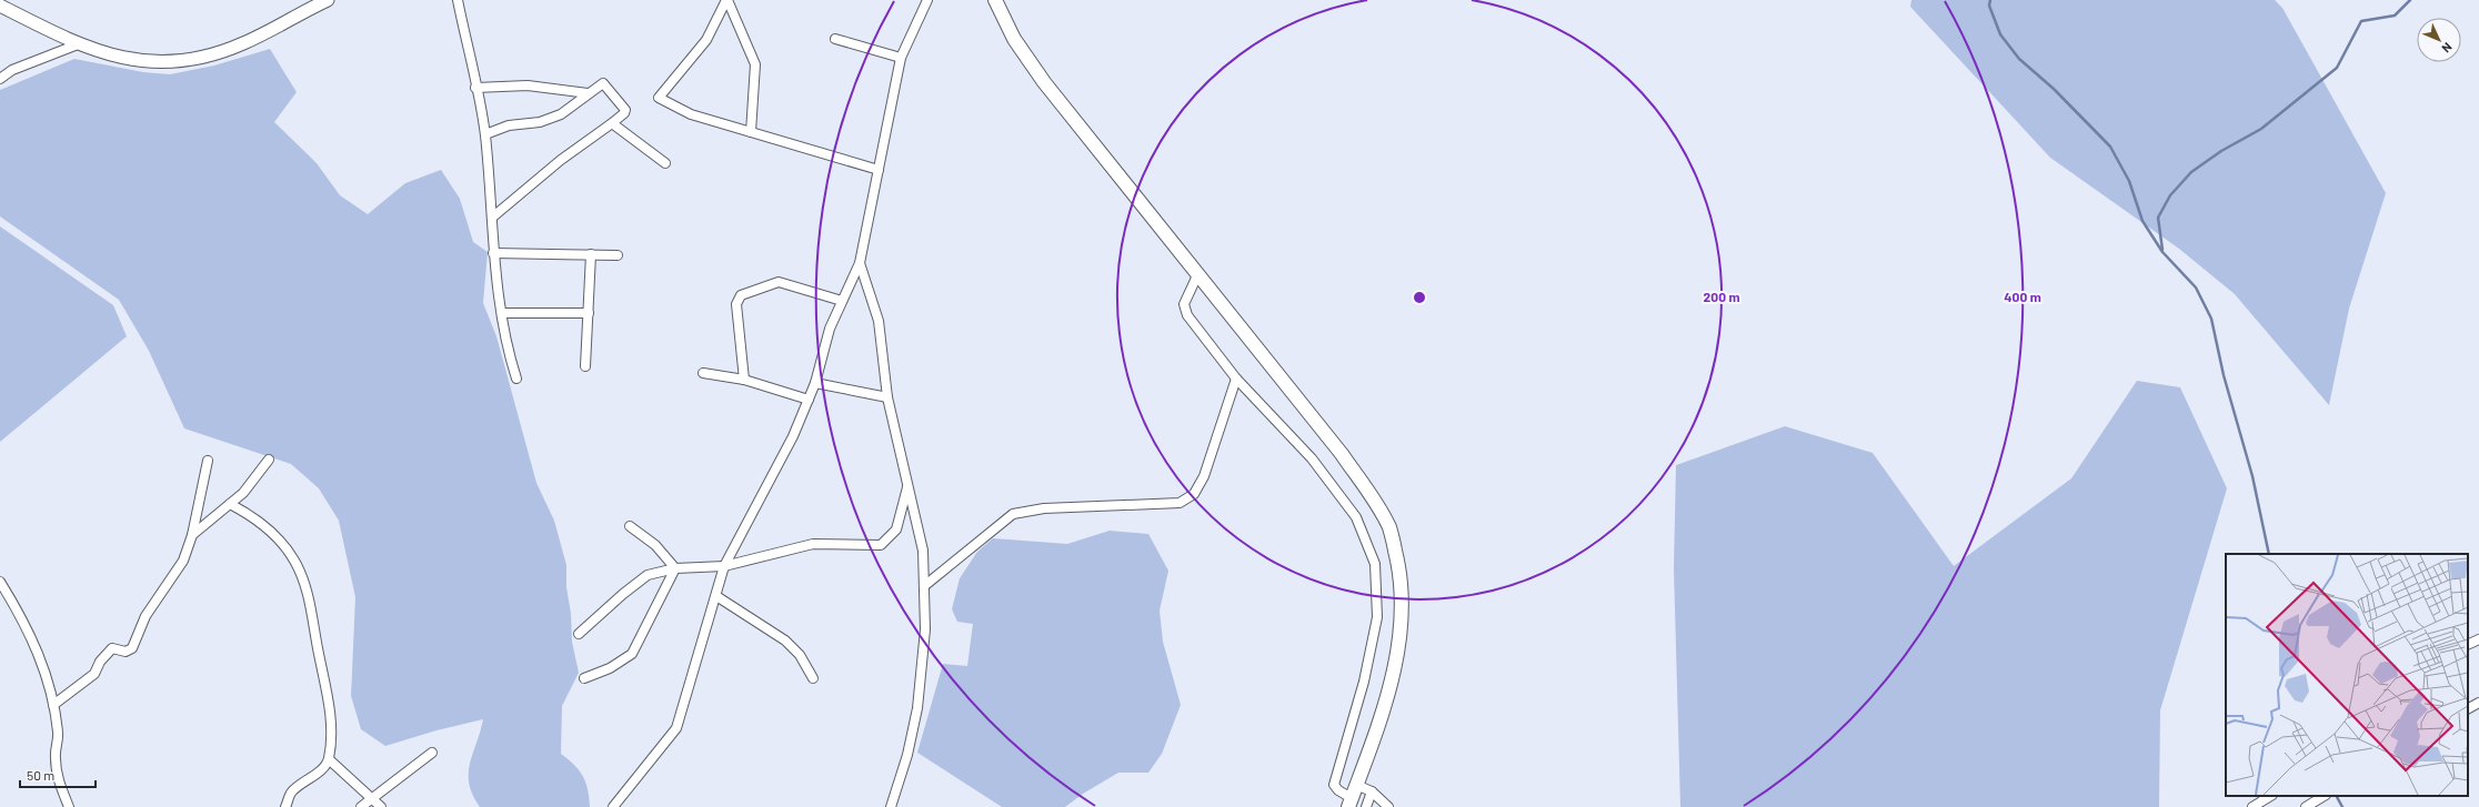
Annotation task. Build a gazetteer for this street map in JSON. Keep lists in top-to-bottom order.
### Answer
{
  "scale_bar": "50 m",
  "north": "bottom right",
  "rings": ["200 m", "400 m"]
}
